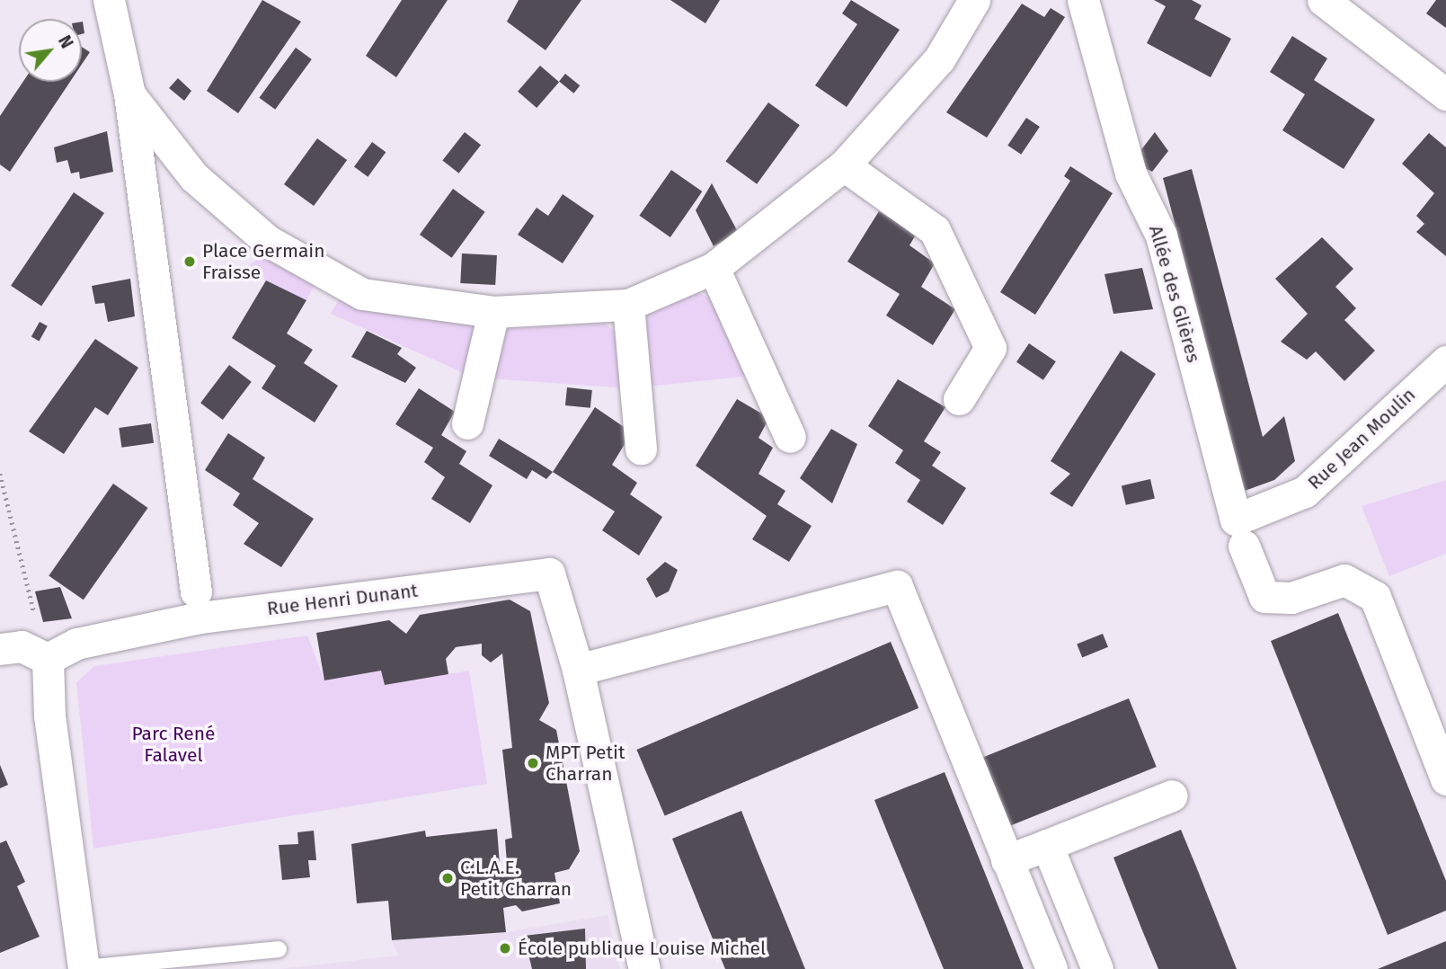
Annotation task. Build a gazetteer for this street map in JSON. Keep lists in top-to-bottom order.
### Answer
{
  "streets": {
    "street": ["Allée des Glières", "Rue Jean Moulin", "Rue Henri Dunant"]
  },
  "crossings": [
    ["Allée des Glières", "Rue Jean Moulin"]
  ],
  "parks": ["Parc René Falavel"],
  "places": [
    "Place Germain Fraisse",
    "MPT Petit Charran",
    "C.L.A.E. Petit Charran",
    "École publique Louise Michel"
  ],
  "north": "top right"
}
